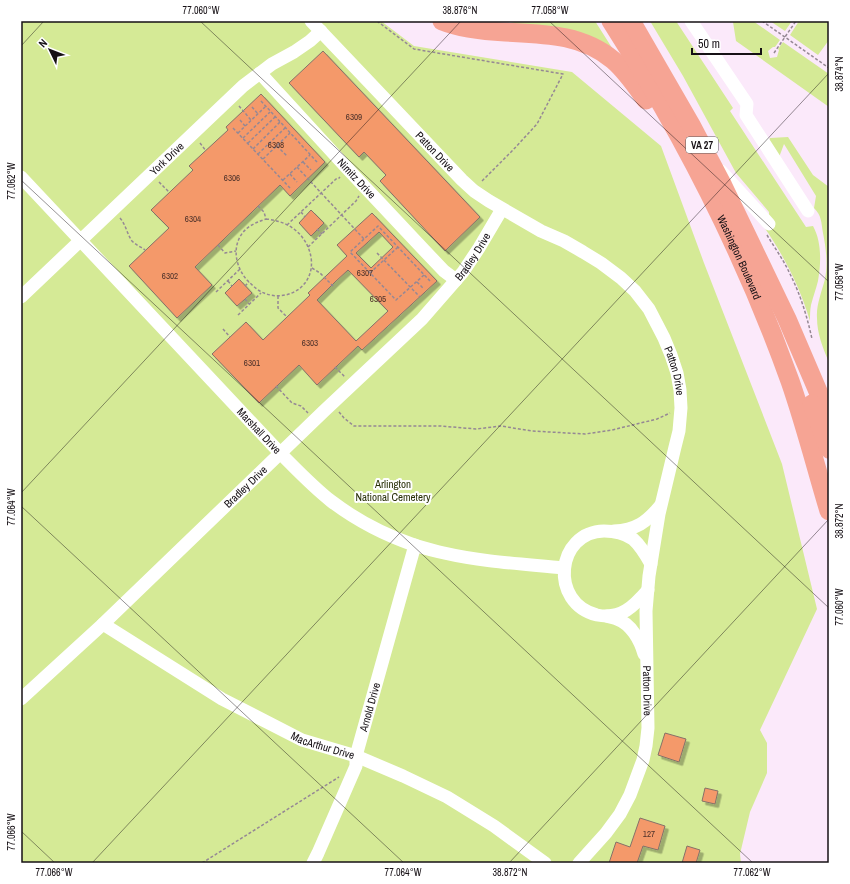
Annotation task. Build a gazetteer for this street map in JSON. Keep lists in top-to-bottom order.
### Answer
{
  "streets": {
    "highway": ["VA 27", "Washington Boulevard"],
    "lane": [
      "Patton Drive",
      "York Drive",
      "Nimitz Drive",
      "Bradley Drive",
      "Marshall Drive",
      "Arnold Drive",
      "MacArthur Drive"
    ]
  },
  "crossings": [
    ["Patton Drive", "York Drive"],
    ["Patton Drive", "Bradley Drive"],
    ["Patton Drive", "Marshall Drive"],
    ["York Drive", "Nimitz Drive"],
    ["York Drive", "Marshall Drive"],
    ["Nimitz Drive", "Bradley Drive"],
    ["Bradley Drive", "Marshall Drive"],
    ["Bradley Drive", "MacArthur Drive"],
    ["Marshall Drive", "Arnold Drive"],
    ["Arnold Drive", "MacArthur Drive"]
  ],
  "parks": ["Arlington National Cemetery"],
  "house_numbers": [
    "6309",
    "6308",
    "6306",
    "6304",
    "6307",
    "6302",
    "6305",
    "6303",
    "6301",
    "127"
  ],
  "scale_bar": "50 m",
  "north": "top left",
  "coordinates": [
    "77.060°W",
    "38.876°N",
    "77.058°W",
    "38.874°N",
    "77.062°W",
    "77.064°W",
    "38.872°N",
    "77.066°W"
  ]
}
